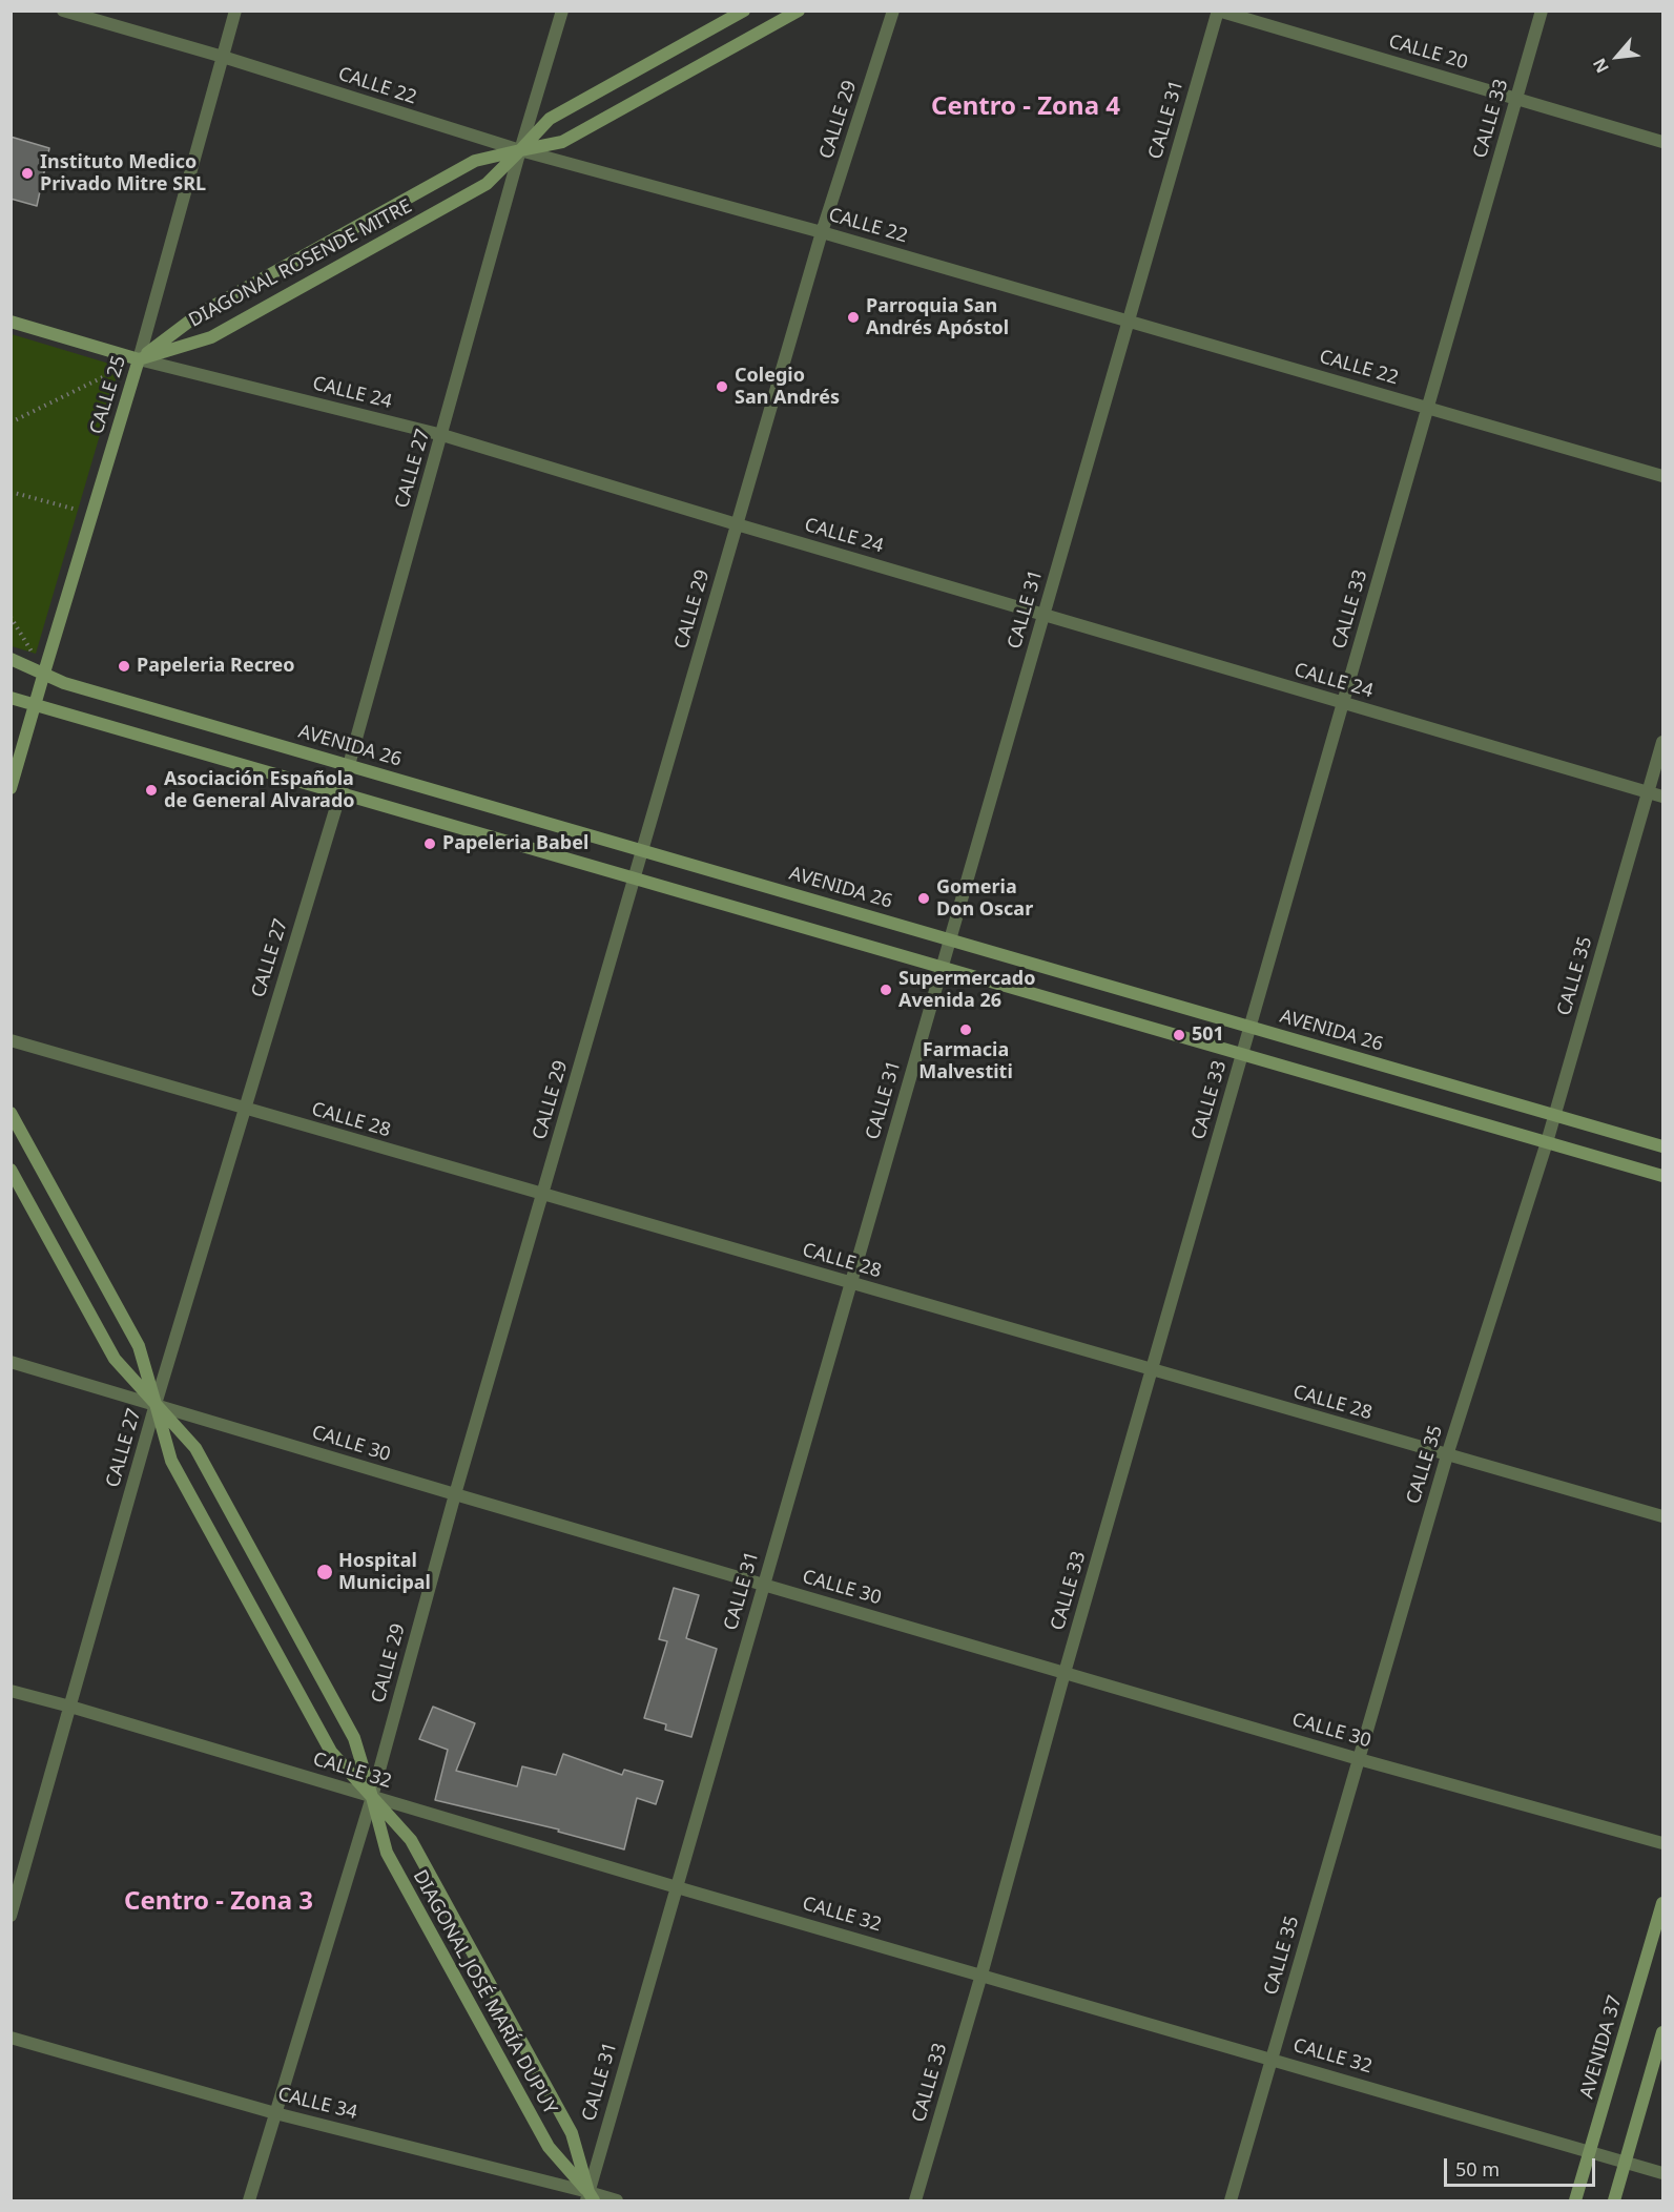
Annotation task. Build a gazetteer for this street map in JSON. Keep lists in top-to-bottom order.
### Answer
{
  "streets": {
    "main road": [
      "DIAGONAL ROSENDE MITRE",
      "CALLE 24",
      "CALLE 25",
      "AVENIDA 26",
      "DIAGONAL JOSÉ MARÍA DUPUY",
      "AVENIDA 37"
    ],
    "street": [
      "CALLE 20",
      "CALLE 22",
      "CALLE 33",
      "CALLE 29",
      "CALLE 31",
      "CALLE 27",
      "CALLE 35",
      "CALLE 28",
      "CALLE 30",
      "CALLE 32",
      "CALLE 34"
    ]
  },
  "crossings": [
    ["CALLE 20", "CALLE 33"],
    ["CALLE 20", "CALLE 31"],
    ["CALLE 22", "CALLE 33"],
    ["CALLE 22", "CALLE 29"],
    ["CALLE 22", "CALLE 31"],
    ["CALLE 22", "DIAGONAL ROSENDE MITRE"],
    ["CALLE 22", "CALLE 25"],
    ["CALLE 22", "CALLE 27"],
    ["CALLE 33", "CALLE 24"],
    ["CALLE 33", "AVENIDA 26"],
    ["CALLE 33", "CALLE 28"],
    ["CALLE 33", "CALLE 30"],
    ["CALLE 33", "CALLE 32"],
    ["CALLE 29", "CALLE 24"],
    ["CALLE 29", "AVENIDA 26"],
    ["CALLE 29", "CALLE 28"],
    ["CALLE 29", "CALLE 30"],
    ["CALLE 29", "CALLE 32"],
    ["CALLE 29", "DIAGONAL JOSÉ MARÍA DUPUY"],
    ["CALLE 29", "CALLE 34"],
    ["CALLE 31", "CALLE 24"],
    ["CALLE 31", "AVENIDA 26"],
    ["CALLE 31", "CALLE 28"],
    ["CALLE 31", "CALLE 30"],
    ["CALLE 31", "CALLE 32"],
    ["CALLE 31", "DIAGONAL JOSÉ MARÍA DUPUY"],
    ["CALLE 31", "CALLE 34"],
    ["DIAGONAL ROSENDE MITRE", "CALLE 24"],
    ["DIAGONAL ROSENDE MITRE", "CALLE 25"],
    ["DIAGONAL ROSENDE MITRE", "CALLE 27"],
    ["CALLE 24", "CALLE 25"],
    ["CALLE 24", "CALLE 27"],
    ["CALLE 24", "CALLE 35"],
    ["CALLE 25", "AVENIDA 26"],
    ["CALLE 27", "AVENIDA 26"],
    ["CALLE 27", "CALLE 28"],
    ["CALLE 27", "CALLE 30"],
    ["CALLE 27", "CALLE 32"],
    ["CALLE 27", "DIAGONAL JOSÉ MARÍA DUPUY"],
    ["AVENIDA 26", "CALLE 35"],
    ["CALLE 35", "CALLE 28"],
    ["CALLE 35", "CALLE 30"],
    ["CALLE 35", "CALLE 32"],
    ["CALLE 30", "DIAGONAL JOSÉ MARÍA DUPUY"],
    ["CALLE 32", "DIAGONAL JOSÉ MARÍA DUPUY"],
    ["CALLE 32", "AVENIDA 37"],
    ["DIAGONAL JOSÉ MARÍA DUPUY", "CALLE 34"]
  ],
  "districts": ["Centro - Zona 4", "Centro - Zona 3"],
  "places": [
    "Instituto Medico Privado Mitre SRL",
    "Parroquia San Andrés Apóstol",
    "Colegio San Andrés",
    "Papeleria Recreo",
    "Asociación Española de General Alvarado",
    "Papeleria Babel",
    "Gomeria Don Oscar",
    "Supermercado Avenida 26",
    "Farmacia Malvestiti",
    "501",
    "Hospital Municipal"
  ],
  "scale_bar": "50 m",
  "north": "bottom left"
}
